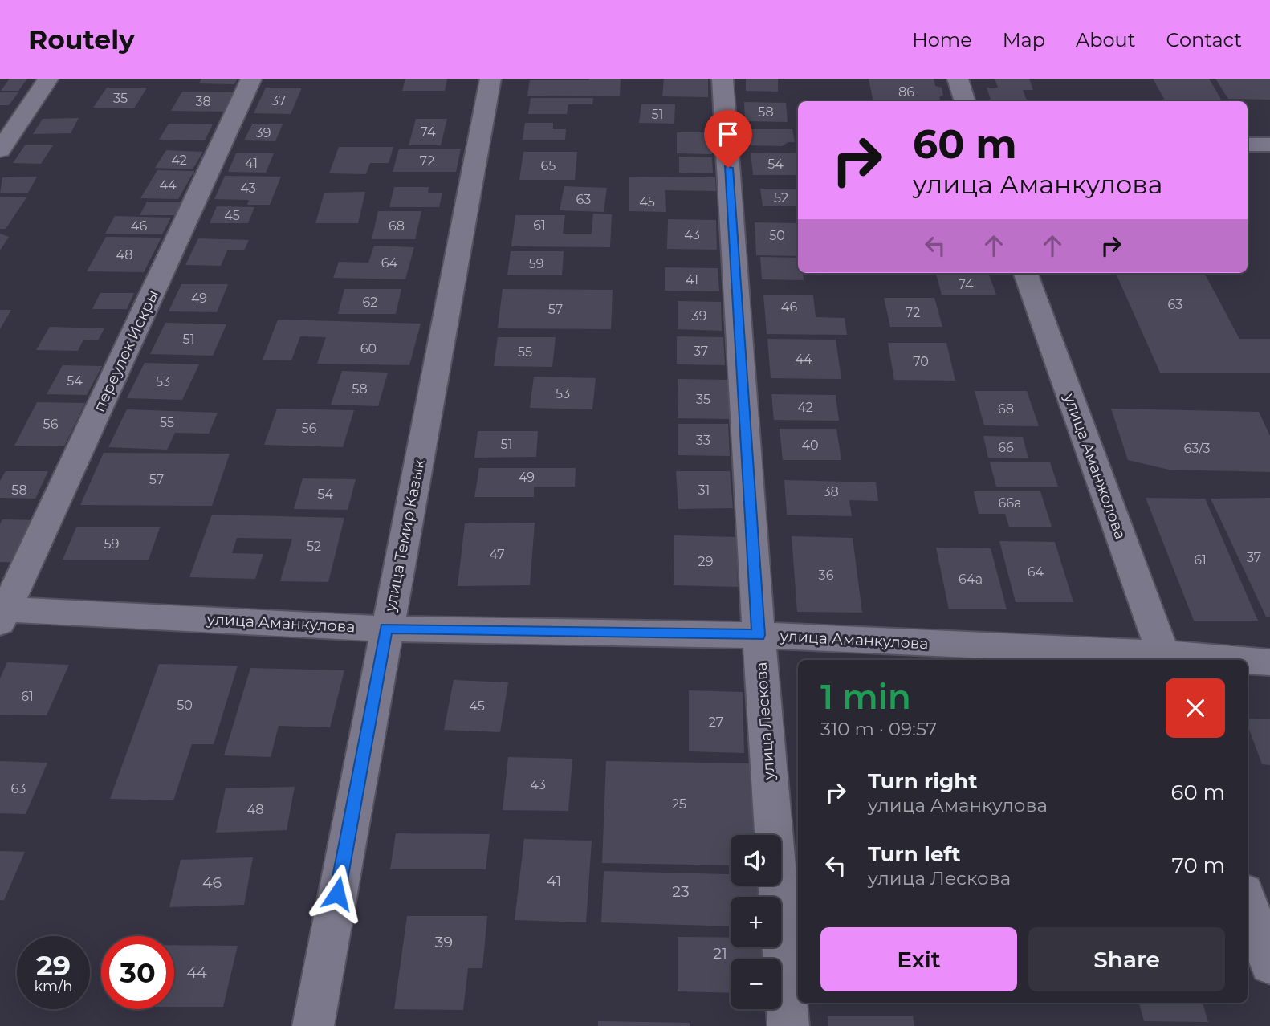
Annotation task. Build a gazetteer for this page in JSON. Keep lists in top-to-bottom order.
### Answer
{
  "streets": {
    "street": [
      "переулок Искры",
      "улица Аманжолова",
      "улица Темир Казык",
      "улица Аманкулова",
      "улица Лескова"
    ]
  },
  "crossings": [
    ["переулок Искры", "улица Аманкулова"],
    ["улица Аманжолова", "улица Аманкулова"],
    ["улица Темир Казык", "улица Аманкулова"],
    ["улица Аманкулова", "улица Лескова"]
  ],
  "house_numbers": [
    "86",
    "35",
    "37",
    "38",
    "58",
    "51",
    "74",
    "39",
    "42",
    "72",
    "41",
    "54",
    "65",
    "44",
    "43",
    "52",
    "63",
    "45",
    "45",
    "61",
    "46",
    "68",
    "43",
    "50",
    "48",
    "64",
    "59",
    "41",
    "74",
    "49",
    "62",
    "63",
    "46",
    "57",
    "72",
    "39",
    "51",
    "60",
    "37",
    "55",
    "44",
    "70",
    "54",
    "53",
    "58",
    "53",
    "35",
    "42",
    "68",
    "55",
    "56",
    "56",
    "33",
    "51",
    "40",
    "66",
    "63/3",
    "49",
    "57",
    "58",
    "31",
    "38",
    "54",
    "66а",
    "59",
    "52",
    "47",
    "37",
    "61",
    "29",
    "64",
    "36",
    "64а",
    "61",
    "50",
    "45",
    "27",
    "43",
    "63",
    "25",
    "48",
    "41",
    "46",
    "23",
    "39",
    "21",
    "44"
  ],
  "page": {
    "header": "Routely",
    "nav": [
      "Home",
      "Map",
      "About",
      "Contact"
    ],
    "turn": ["60 m", "улица Аманкулова"],
    "heading": ["1 min", "310 m · 09:57"],
    "list": [
      {
        "name": "Turn right",
        "note": "улица Аманкулова",
        "value": "60 m"
      },
      {
        "name": "Turn left",
        "note": "улица Лескова",
        "value": "70 m"
      }
    ],
    "map_buttons": ["+", "−"],
    "buttons": ["Exit", "Share"],
    "speed": "29 km/h",
    "limit": "30"
  }
}
